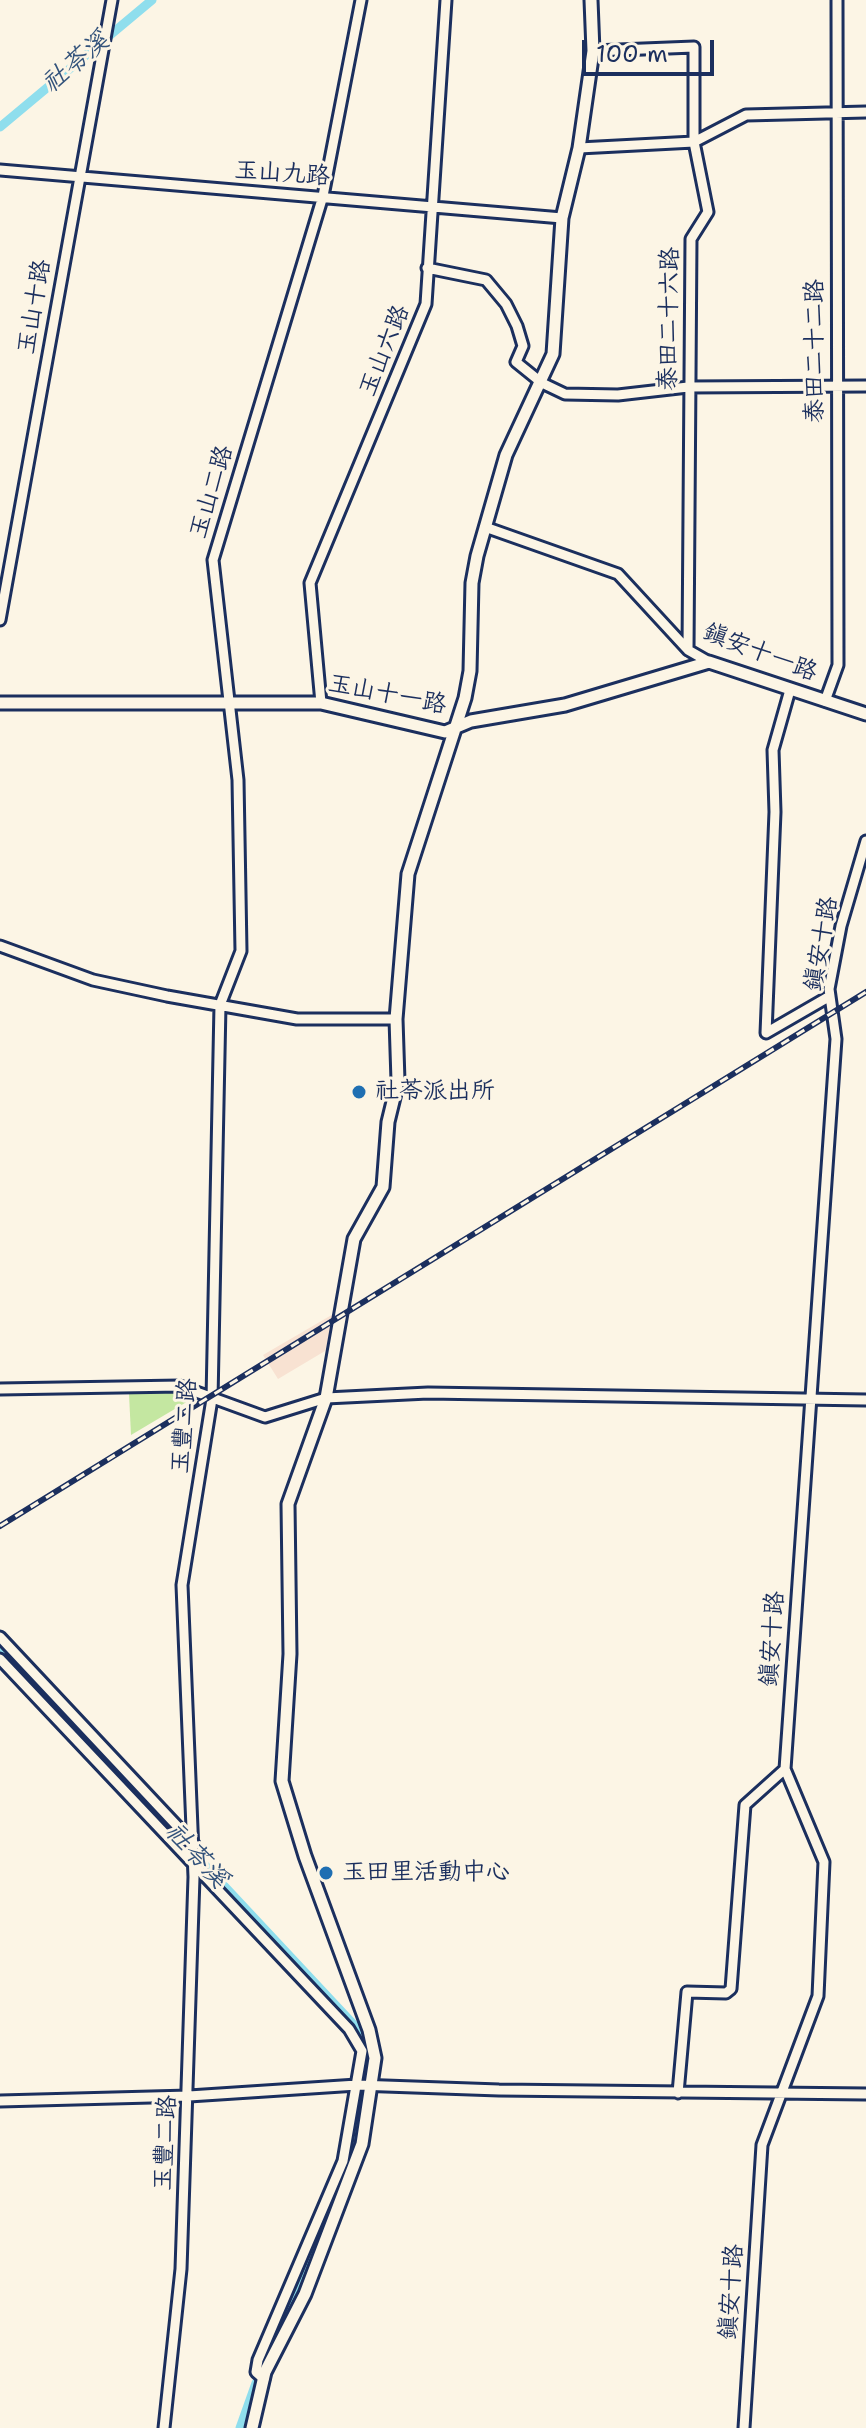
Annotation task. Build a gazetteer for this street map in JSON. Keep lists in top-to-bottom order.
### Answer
{
  "streets": {
    "street": [
      "玉山九路",
      "玉山十路",
      "泰田二十六路",
      "玉山六路",
      "泰田二十二路",
      "玉山二路",
      "鎮安十一路",
      "玉山十一路",
      "鎮安十路",
      "玉豐二路"
    ]
  },
  "crossings": [
    ["玉山九路", "玉山十路"],
    ["玉山九路", "玉山六路"],
    ["玉山九路", "玉山二路"],
    ["泰田二十六路", "鎮安十一路"],
    ["玉山六路", "玉山十一路"],
    ["泰田二十二路", "鎮安十一路"],
    ["玉山二路", "玉山十一路"],
    ["玉山二路", "玉豐二路"],
    ["鎮安十一路", "玉山十一路"]
  ],
  "water": ["社苓溪"],
  "places": ["社苓派出所", "玉田里活動中心"],
  "scale_bar": "100 m"
}
